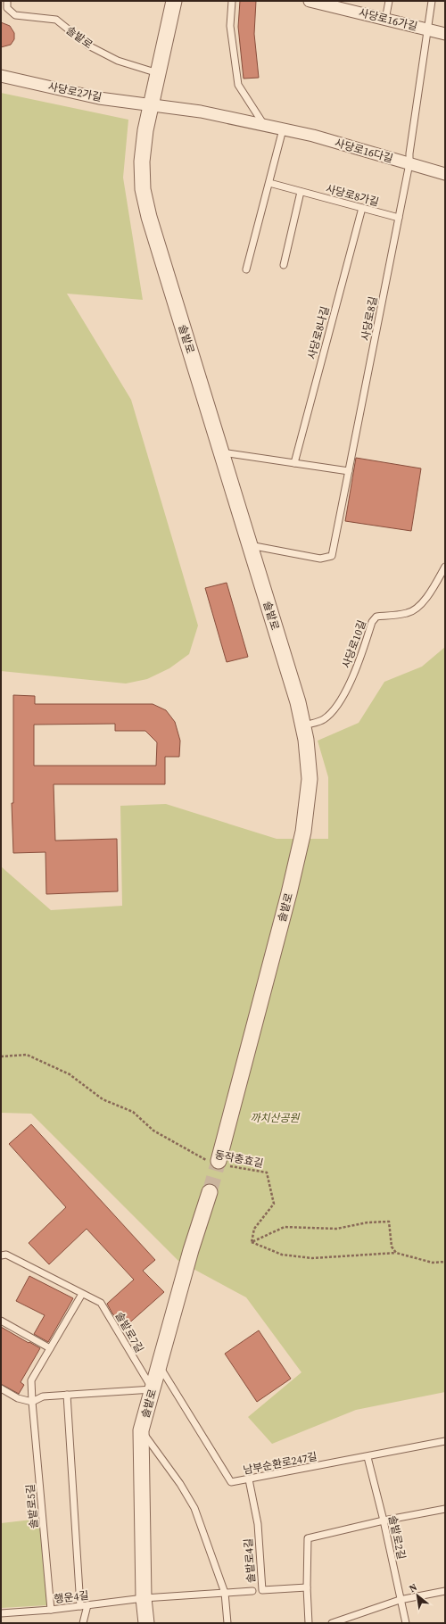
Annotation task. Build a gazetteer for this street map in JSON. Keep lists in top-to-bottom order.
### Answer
{
  "streets": {
    "street": [
      "사당로16가길",
      "솔밭로",
      "사당로2가길",
      "사당로16다길"
    ],
    "lane": [
      "사당로8가길",
      "사당로8길",
      "사당로8나길",
      "사당로10길",
      "솔밭로7길",
      "남부순환로247길",
      "솔밭로5길",
      "솔밭로2길",
      "솔밭로4길",
      "행운4길"
    ],
    "path": ["동작충효길"]
  },
  "crossings": [
    ["사당로16가길", "사당로8길"],
    ["솔밭로", "사당로2가길"],
    ["솔밭로", "사당로16다길"],
    ["솔밭로", "사당로8길"],
    ["솔밭로", "사당로10길"],
    ["솔밭로", "동작충효길"],
    ["솔밭로", "솔밭로7길"],
    ["솔밭로", "남부순환로247길"],
    ["솔밭로", "솔밭로4길"],
    ["솔밭로", "행운4길"],
    ["사당로2가길", "사당로16다길"],
    ["사당로16다길", "사당로8길"],
    ["사당로8가길", "사당로8길"],
    ["사당로8가길", "사당로8나길"],
    ["남부순환로247길", "솔밭로2길"],
    ["남부순환로247길", "솔밭로4길"],
    ["솔밭로5길", "행운4길"],
    ["솔밭로4길", "행운4길"]
  ],
  "parks": ["까치산공원"],
  "north": "top left"
}
